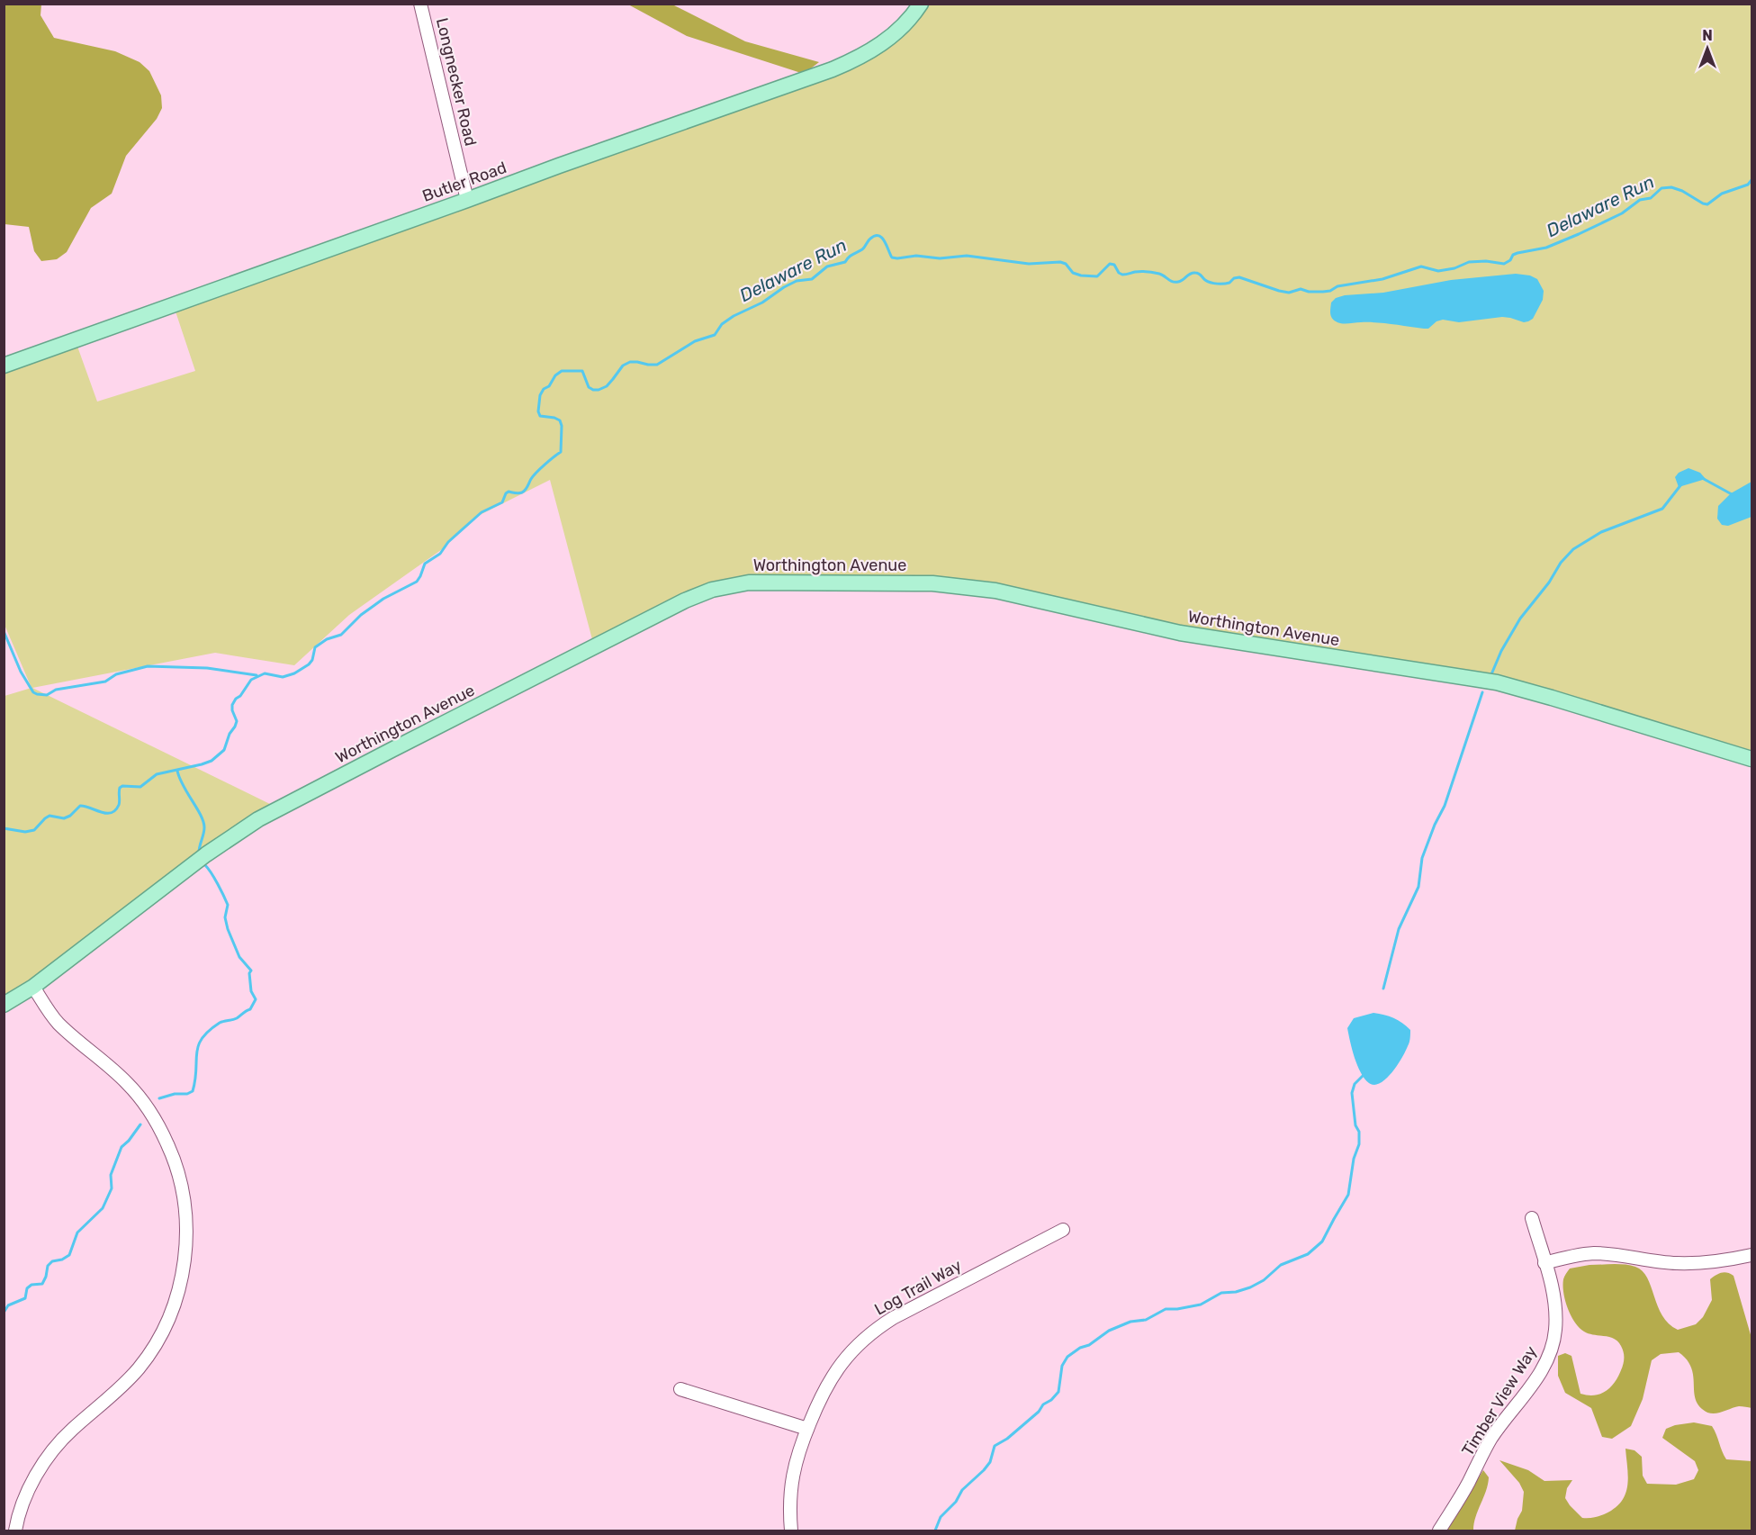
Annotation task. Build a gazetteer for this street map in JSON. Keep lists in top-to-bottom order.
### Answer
{
  "streets": {
    "main road": ["Butler Road", "Worthington Avenue"],
    "street": ["Longnecker Road", "Log Trail Way", "Timber View Way"]
  },
  "crossings": [
    ["Longnecker Road", "Butler Road"]
  ],
  "water": ["Delaware Run"],
  "north": "top"
}
